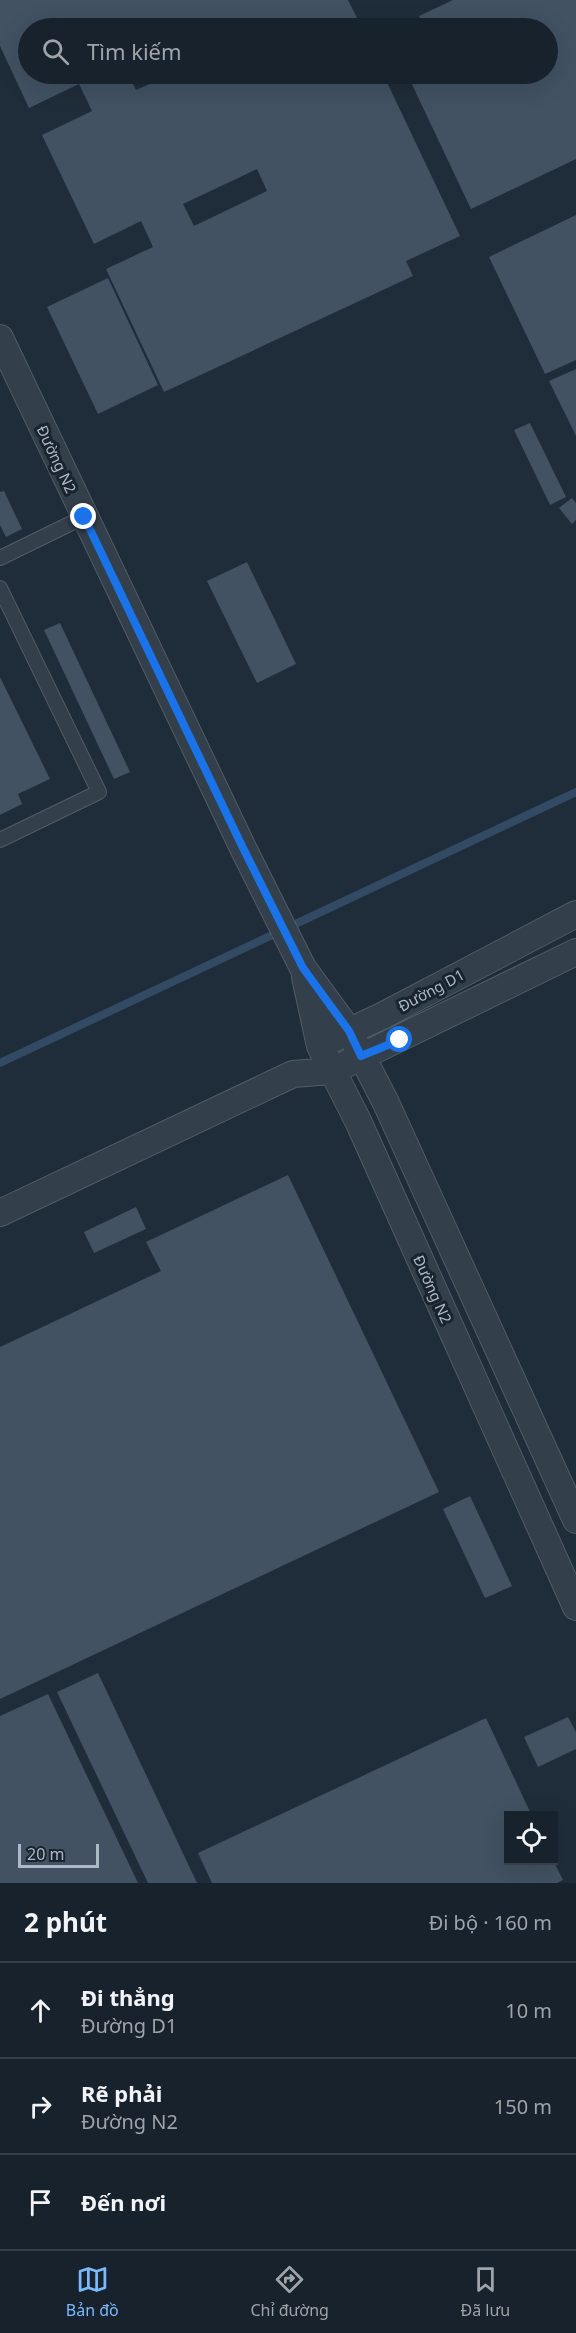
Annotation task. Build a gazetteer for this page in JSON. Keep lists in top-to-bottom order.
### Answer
{
  "streets": {
    "street": ["Đường N2", "Đường D1"]
  },
  "crossings": [
    ["Đường N2", "Đường D1"]
  ],
  "scale_bar": "20 m",
  "page": {
    "search": "Tìm kiếm",
    "scale": "20 m",
    "heading": ["2 phút", "Đi bộ · 160 m"],
    "list": [
      ["Đi thẳng", "Đường D1", "10 m"],
      ["Rẽ phải", "Đường N2", "150 m"],
      "Đến nơi"
    ],
    "nav": ["Bản đồ", "Chỉ đường", "Đã lưu"]
  }
}
